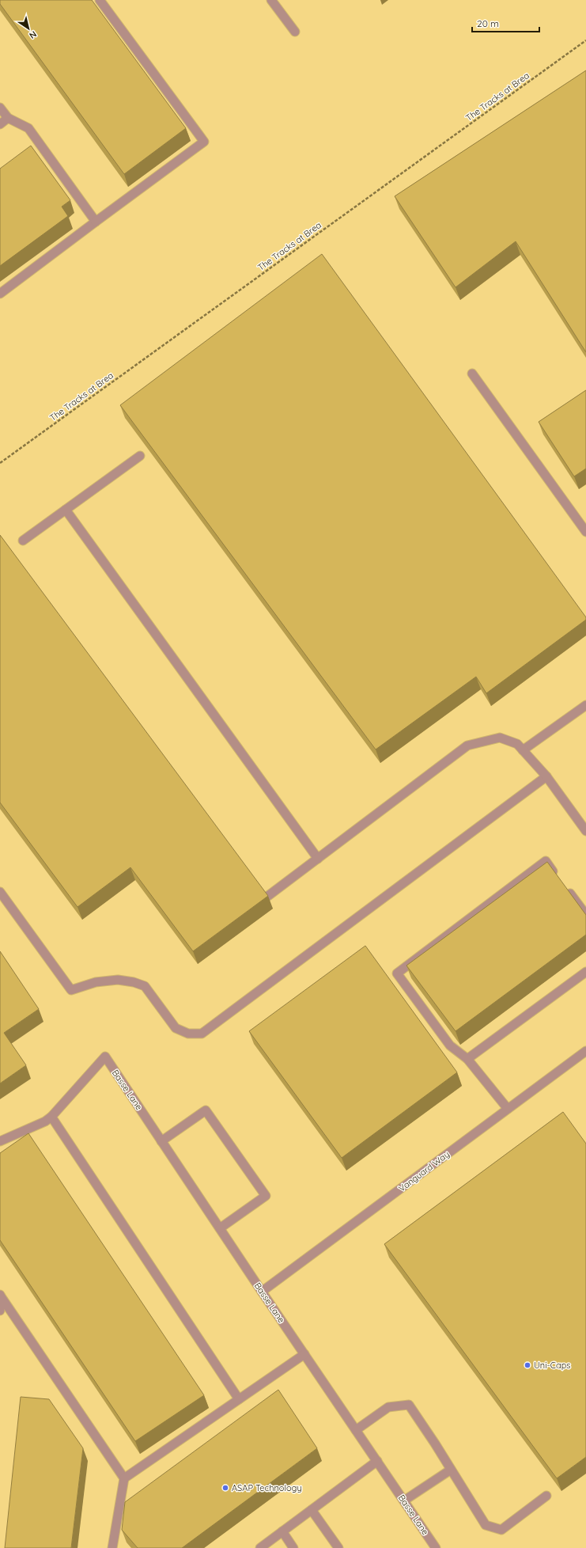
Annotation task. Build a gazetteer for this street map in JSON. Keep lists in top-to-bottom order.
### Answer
{
  "streets": {
    "street": ["Basse Lane", "Vanguard Way"],
    "path": ["The Tracks at Brea"]
  },
  "crossings": [
    ["Basse Lane", "Vanguard Way"]
  ],
  "places": ["Uni-Caps", "ASAP Technology"],
  "scale_bar": "20 m",
  "north": "bottom right"
}
